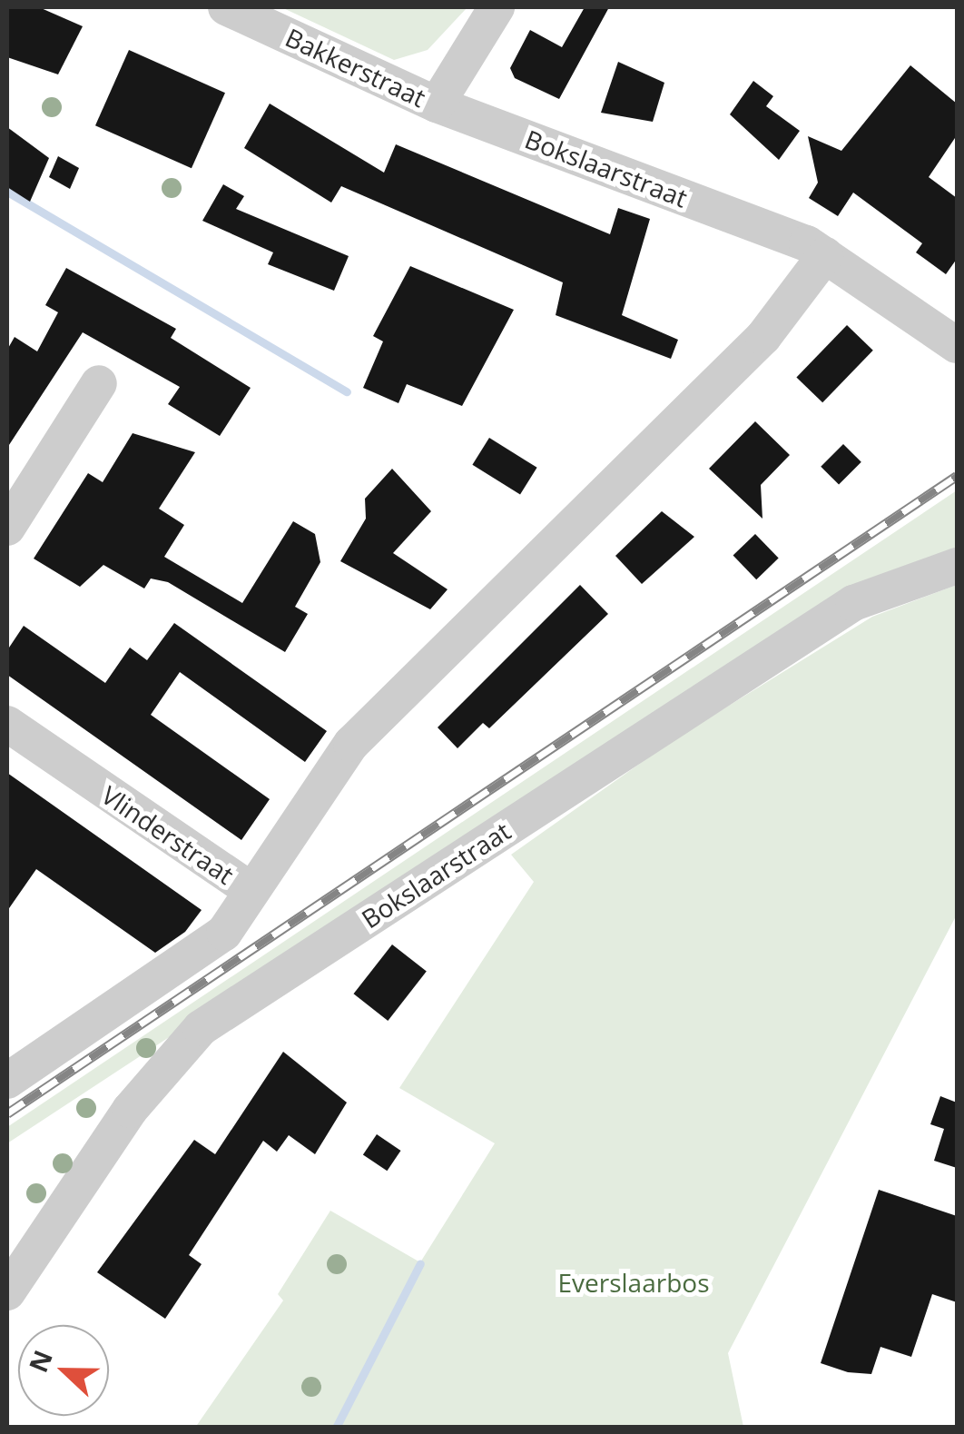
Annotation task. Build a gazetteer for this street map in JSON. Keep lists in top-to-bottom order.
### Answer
{
  "streets": {
    "street": ["Bakkerstraat", "Bokslaarstraat", "Vlinderstraat"]
  },
  "crossings": [
    ["Bakkerstraat", "Bokslaarstraat"]
  ],
  "parks": ["Everslaarbos"],
  "north": "left"
}
